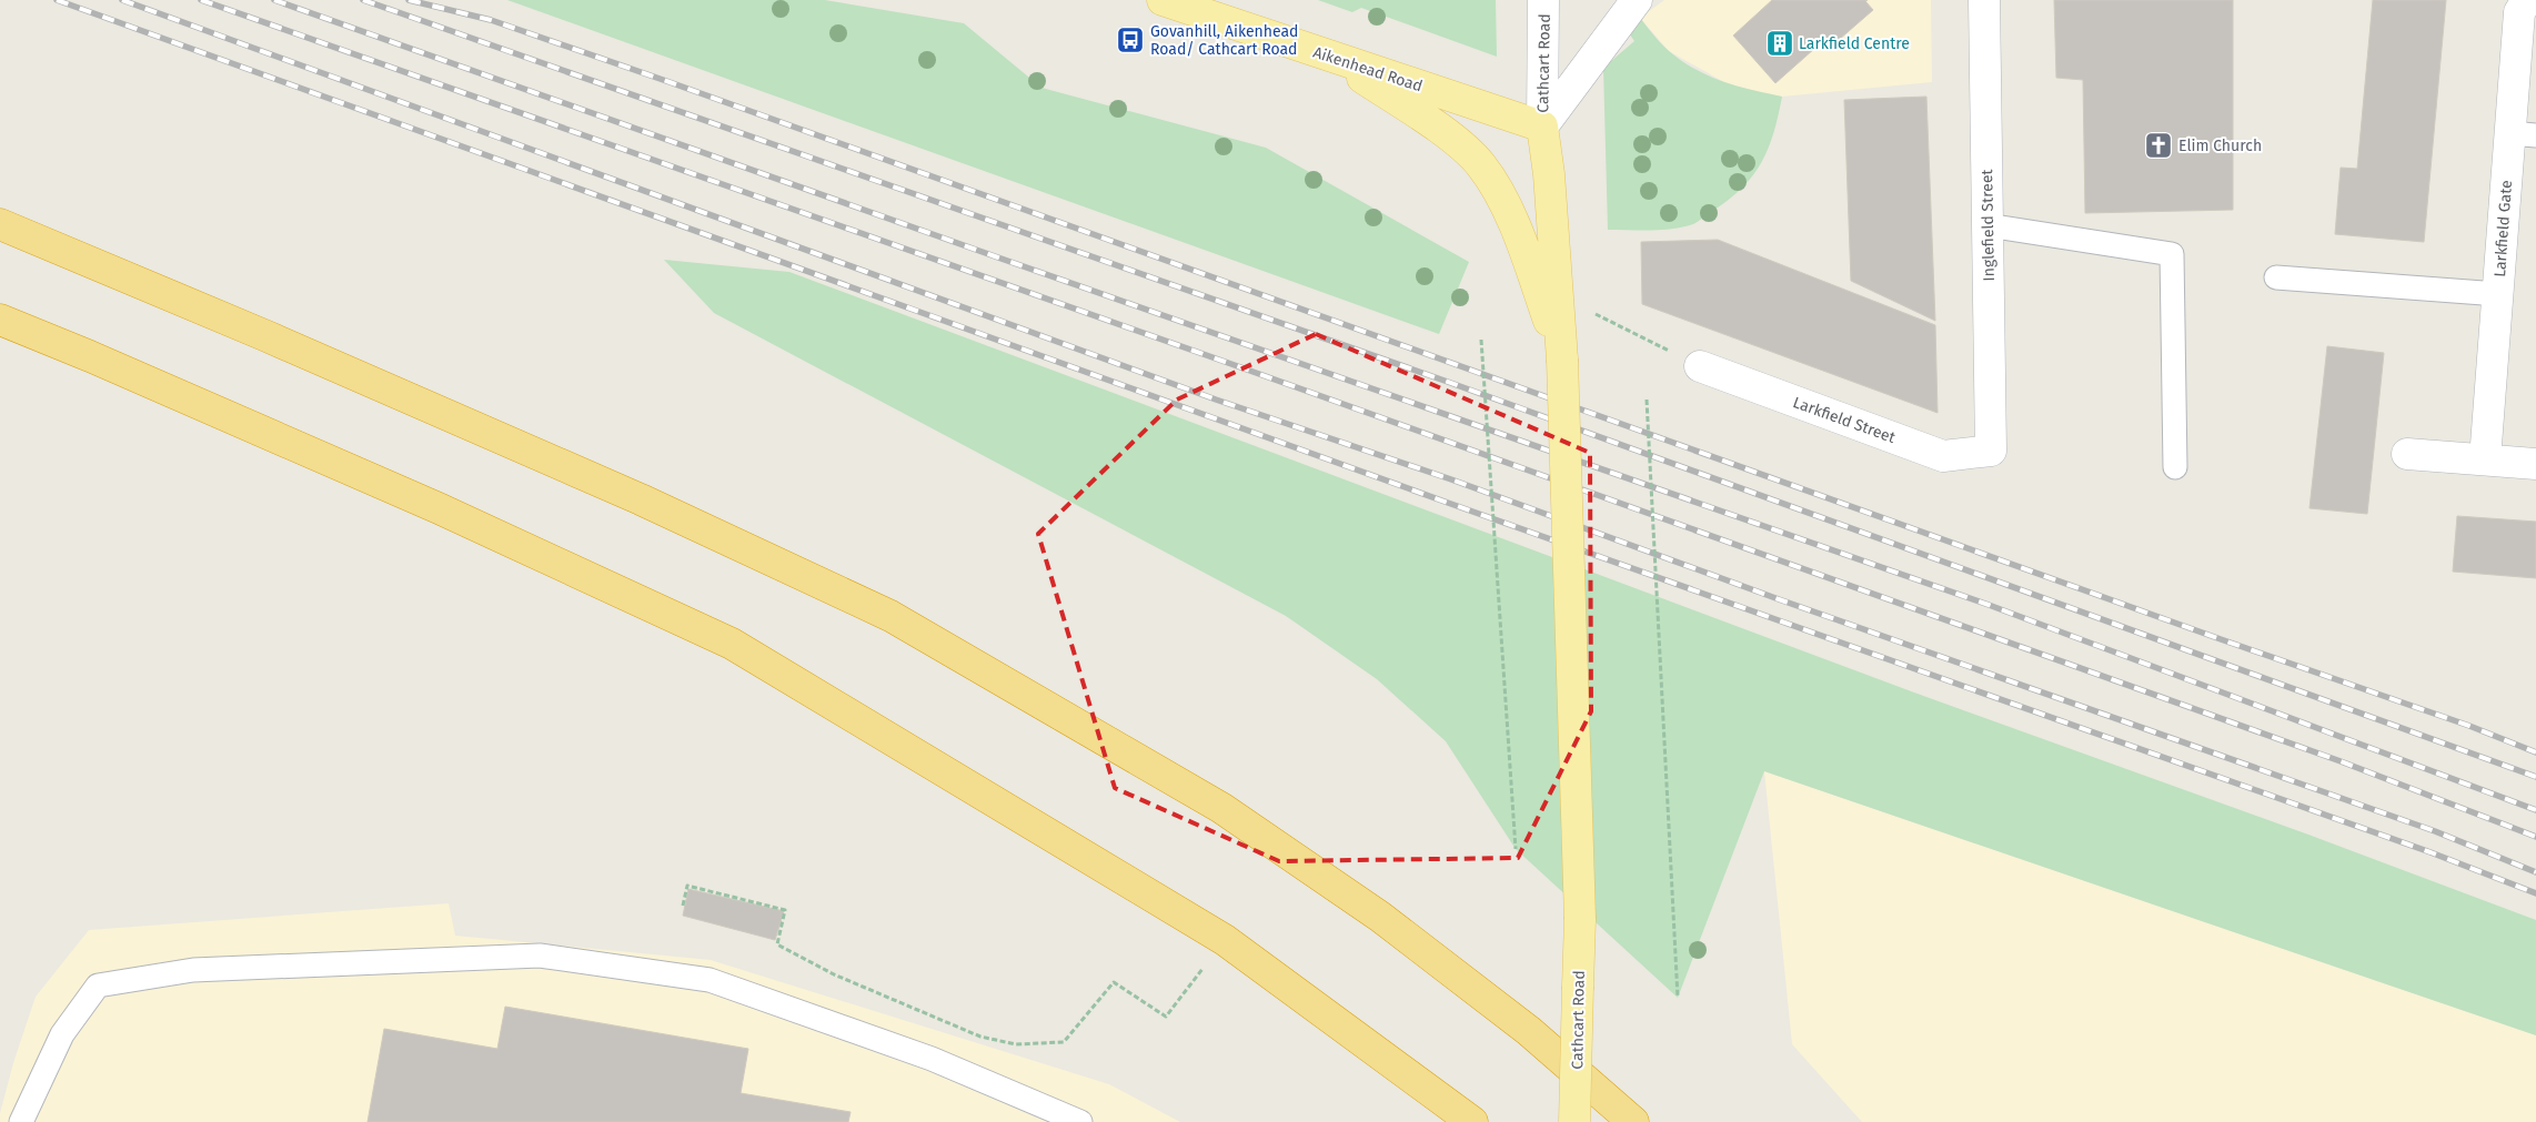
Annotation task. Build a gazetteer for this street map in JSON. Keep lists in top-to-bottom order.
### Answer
{
  "streets": {
    "main road": ["Cathcart Road", "Aikenhead Road"],
    "street": ["Inglefield Street", "Larkfield Gate", "Larkfield Street"]
  },
  "crossings": [
    ["Cathcart Road", "Aikenhead Road"],
    ["Inglefield Street", "Larkfield Street"]
  ],
  "places": {
    "bus stop": ["Govanhill, Aikenhead Road/ Cathcart Road"],
    "building": ["Larkfield Centre"],
    "church": ["Elim Church"]
  }
}
